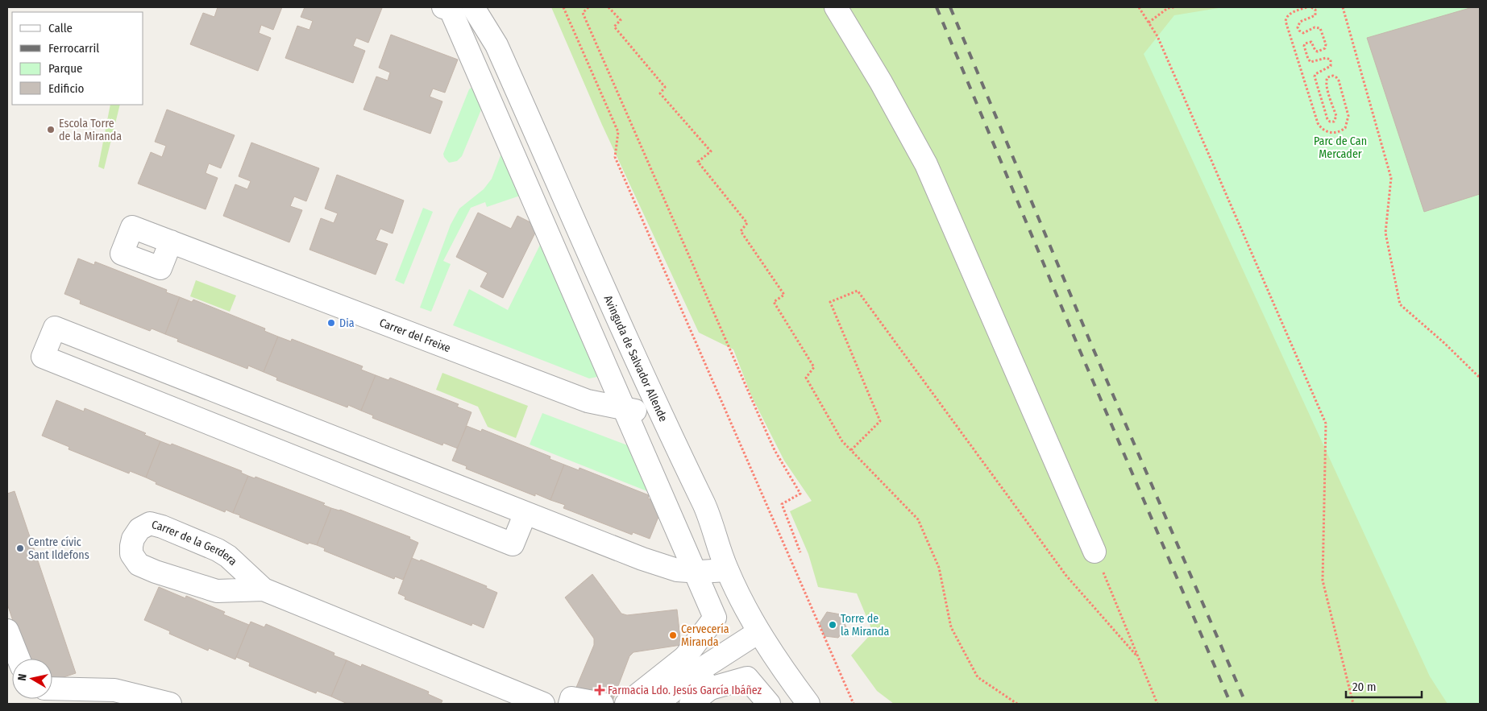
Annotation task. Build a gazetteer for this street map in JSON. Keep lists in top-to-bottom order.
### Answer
{
  "streets": {
    "street": ["Carrer del Freixe", "Avinguda de Salvador Allende", "Carrer de la Gerdera"]
  },
  "crossings": [
    ["Carrer del Freixe", "Avinguda de Salvador Allende"]
  ],
  "parks": ["Parc de Can Mercader"],
  "places": {
    "other": [
      "Escola Torre de la Miranda",
      "Dia",
      "Centre cívic Sant Ildefons",
      "Torre de la Miranda",
      "Cervecería Miranda"
    ],
    "health": ["Farmacia Ldo. Jesús García Ibáñez"]
  },
  "legend": [
    "Calle",
    "Ferrocarril",
    "Parque",
    "Edificio"
  ],
  "scale_bar": "20 m",
  "north": "left"
}
